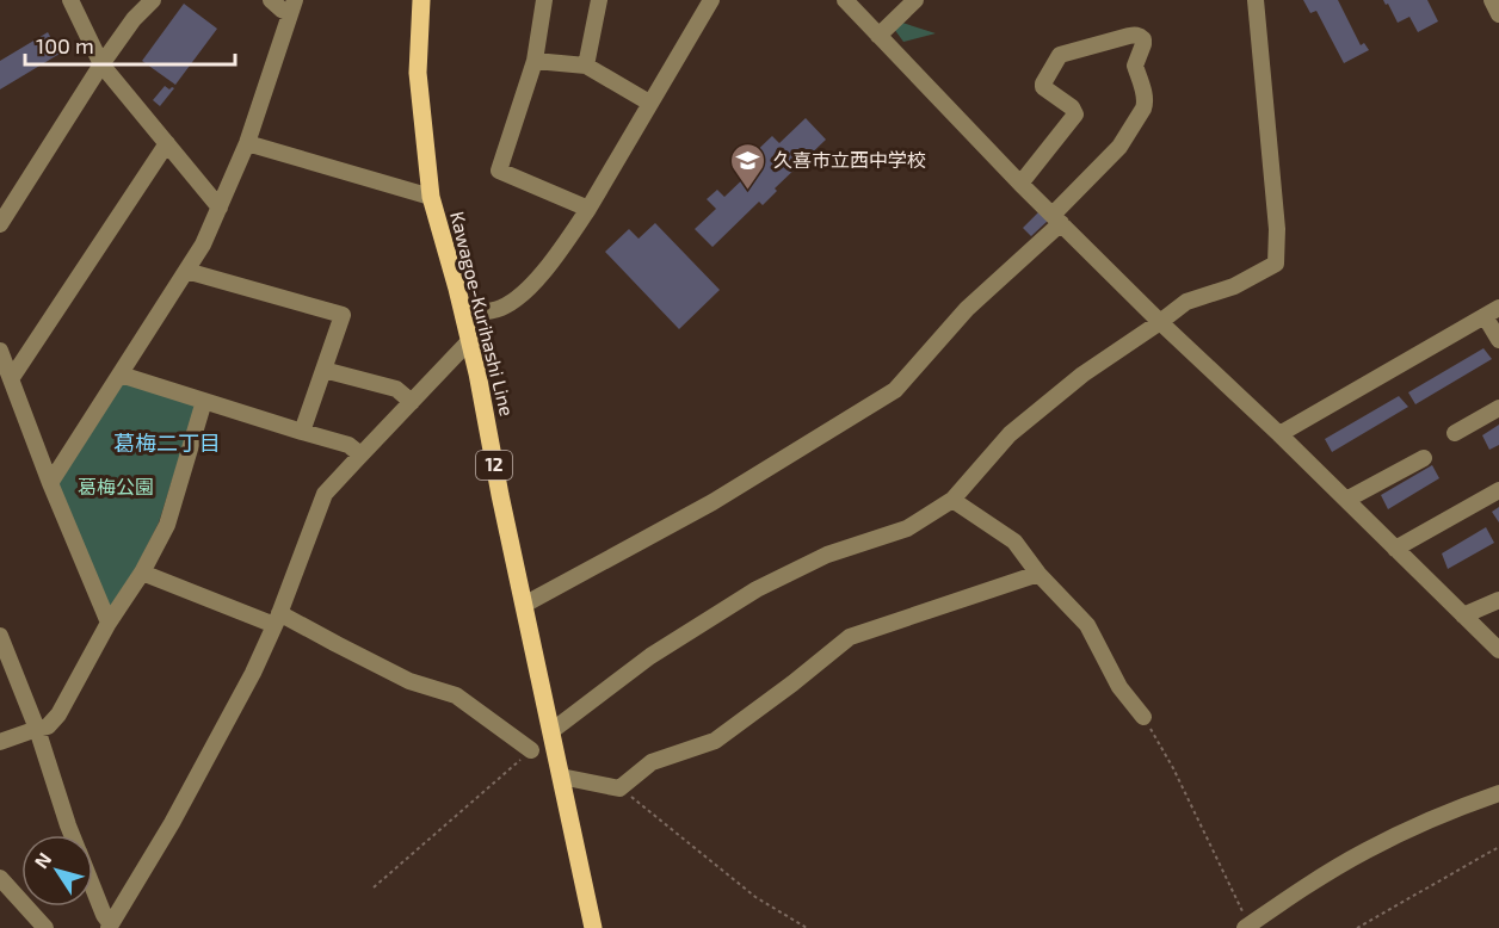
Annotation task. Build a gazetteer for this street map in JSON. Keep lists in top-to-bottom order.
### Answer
{
  "streets": {
    "main road": ["Kawagoe-Kurihashi Line", "12"]
  },
  "districts": ["葛梅二丁目"],
  "parks": ["葛梅公園"],
  "places": {
    "school or university": ["久喜市立西中学校"]
  },
  "scale_bar": "100 m",
  "north": "top left"
}
